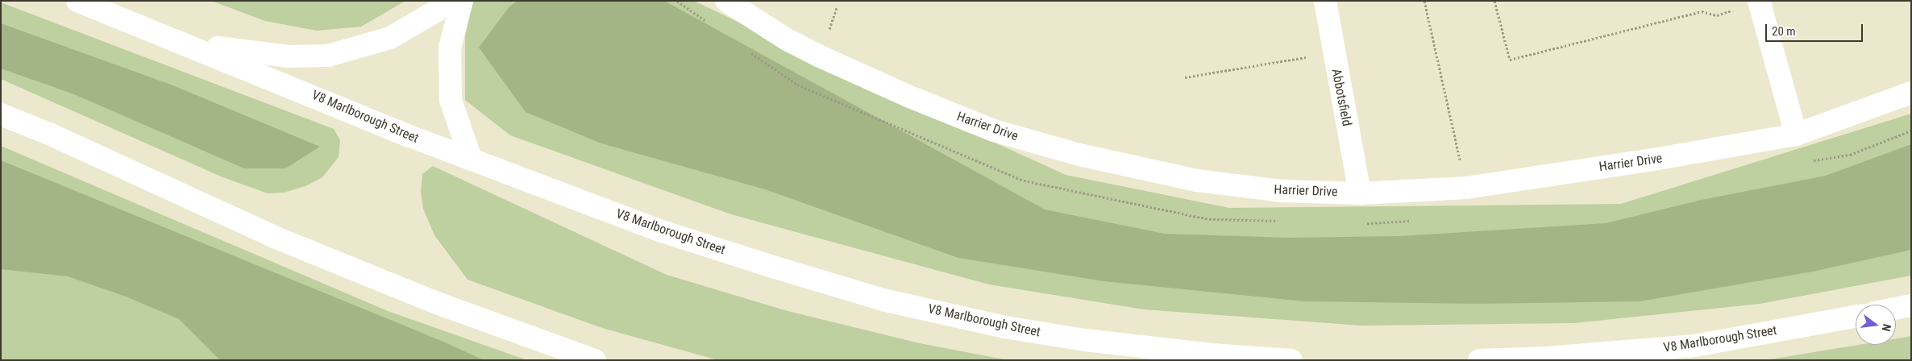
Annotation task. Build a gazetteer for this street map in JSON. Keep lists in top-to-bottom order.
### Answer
{
  "streets": {
    "main road": ["Abbotsfield", "V8 Marlborough Street", "Harrier Drive"]
  },
  "crossings": [
    ["Abbotsfield", "Harrier Drive"]
  ],
  "scale_bar": "20 m",
  "north": "right"
}
